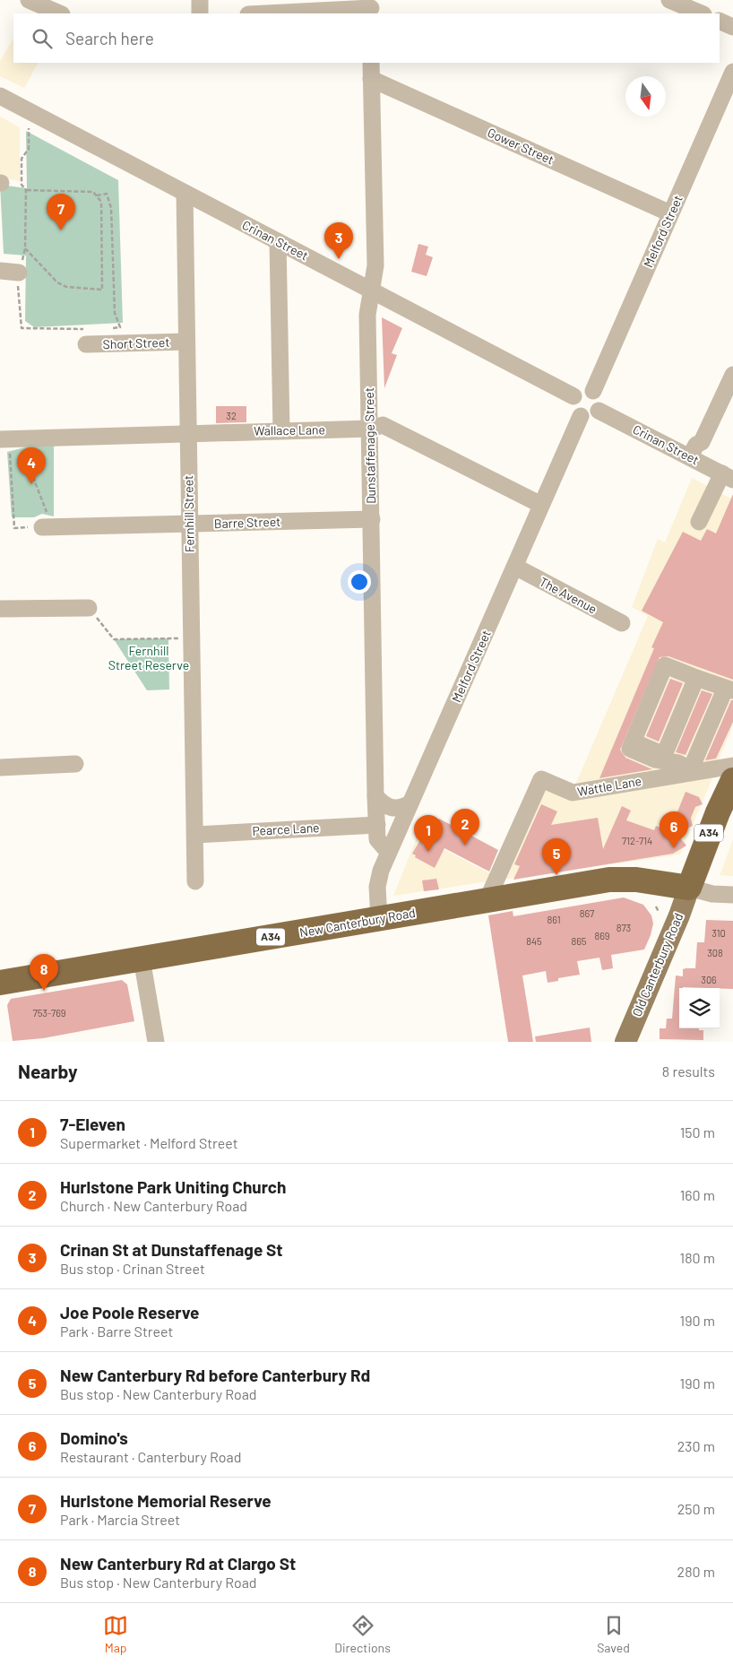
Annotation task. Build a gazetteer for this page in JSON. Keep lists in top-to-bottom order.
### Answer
{
  "streets": {
    "highway": ["A34", "New Canterbury Road"],
    "main road": ["Old Canterbury Road"],
    "street": [
      "Gower Street",
      "Melford Street",
      "Crinan Street",
      "Short Street",
      "Wallace Lane",
      "Dunstaffenage Street",
      "Fernhill Street",
      "Barre Street",
      "The Avenue",
      "Wattle Lane",
      "Pearce Lane"
    ]
  },
  "crossings": [
    ["Gower Street", "Melford Street"],
    ["Gower Street", "Dunstaffenage Street"],
    ["Melford Street", "Crinan Street"],
    ["Melford Street", "Wallace Lane"],
    ["Melford Street", "Dunstaffenage Street"],
    ["Melford Street", "The Avenue"],
    ["Melford Street", "New Canterbury Road"],
    ["Crinan Street", "Dunstaffenage Street"],
    ["Crinan Street", "Fernhill Street"],
    ["Short Street", "Fernhill Street"],
    ["Wallace Lane", "Dunstaffenage Street"],
    ["Wallace Lane", "Fernhill Street"],
    ["Dunstaffenage Street", "Barre Street"],
    ["Dunstaffenage Street", "Pearce Lane"],
    ["Fernhill Street", "Barre Street"],
    ["Fernhill Street", "Pearce Lane"],
    ["Wattle Lane", "New Canterbury Road"],
    ["A34", "New Canterbury Road"],
    ["A34", "Old Canterbury Road"],
    ["New Canterbury Road", "Old Canterbury Road"]
  ],
  "parks": ["Fernhill Street Reserve"],
  "house_numbers": [
    "32",
    "712-714",
    "867",
    "861",
    "873",
    "310",
    "869",
    "845",
    "865",
    "308",
    "306",
    "753-769"
  ],
  "north": "bottom",
  "page": {
    "search": "Search here",
    "pins": [
      "7",
      "3",
      "4",
      "2",
      "6",
      "1",
      "5",
      "8"
    ],
    "heading": ["Nearby", "8 results"],
    "list": [
      {
        "mark": "1",
        "name": "7-Eleven",
        "note": "Supermarket · Melford Street",
        "value": "150 m"
      },
      {
        "mark": "2",
        "name": "Hurlstone Park Uniting Church",
        "note": "Church · New Canterbury Road",
        "value": "160 m"
      },
      {
        "mark": "3",
        "name": "Crinan St at Dunstaffenage St",
        "note": "Bus stop · Crinan Street",
        "value": "180 m"
      },
      {
        "mark": "4",
        "name": "Joe Poole Reserve",
        "note": "Park · Barre Street",
        "value": "190 m"
      },
      {
        "mark": "5",
        "name": "New Canterbury Rd before Canterbury Rd",
        "note": "Bus stop · New Canterbury Road",
        "value": "190 m"
      },
      {
        "mark": "6",
        "name": "Domino's",
        "note": "Restaurant · Canterbury Road",
        "value": "230 m"
      },
      {
        "mark": "7",
        "name": "Hurlstone Memorial Reserve",
        "note": "Park · Marcia Street",
        "value": "250 m"
      },
      {
        "mark": "8",
        "name": "New Canterbury Rd at Clargo St",
        "note": "Bus stop · New Canterbury Road",
        "value": "280 m"
      }
    ],
    "nav": ["Map", "Directions", "Saved"]
  }
}
